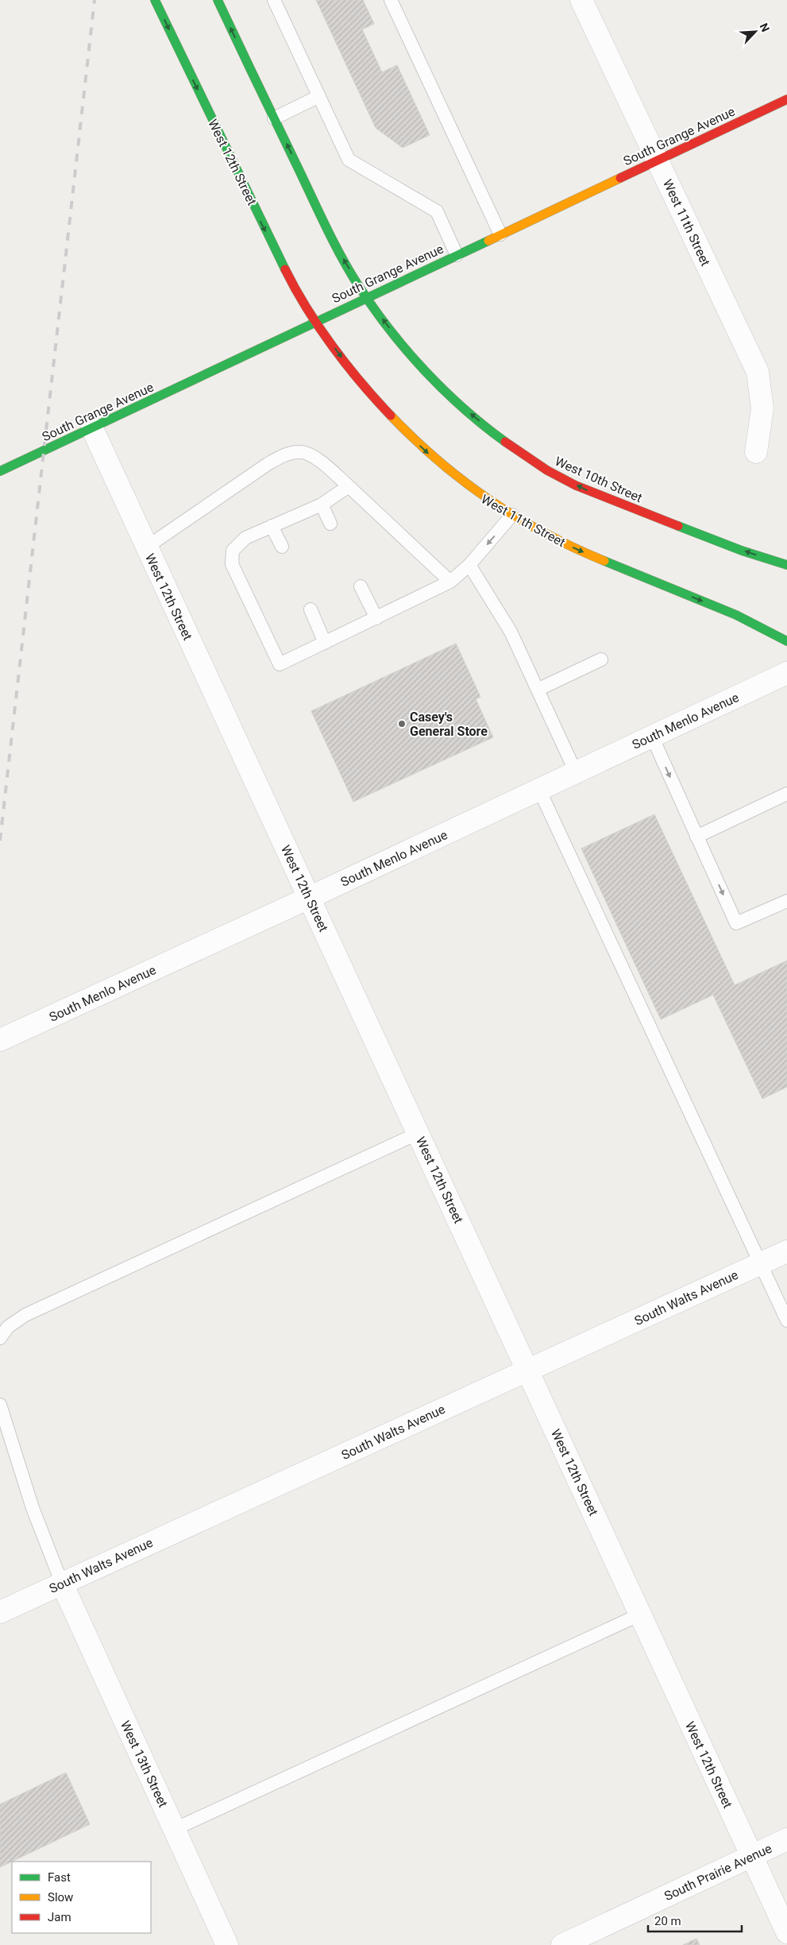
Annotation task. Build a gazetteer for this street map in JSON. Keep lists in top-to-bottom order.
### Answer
{
  "streets": {
    "main road": [
      "South Grange Avenue",
      "West 12th Street",
      "West 11th Street",
      "West 10th Street"
    ],
    "street": [
      "South Menlo Avenue",
      "South Walts Avenue",
      "West 13th Street",
      "South Prairie Avenue"
    ]
  },
  "crossings": [
    ["South Grange Avenue", "West 12th Street"],
    ["South Grange Avenue", "West 11th Street"],
    ["South Grange Avenue", "West 10th Street"],
    ["West 12th Street", "West 11th Street"],
    ["West 12th Street", "South Menlo Avenue"],
    ["West 12th Street", "South Walts Avenue"],
    ["West 12th Street", "South Prairie Avenue"],
    ["South Walts Avenue", "West 13th Street"]
  ],
  "one_way": ["West 11th Street", "West 10th Street"],
  "places": ["Casey's General Store"],
  "legend": ["Fast", "Slow", "Jam"],
  "scale_bar": "20 m",
  "north": "top right"
}
